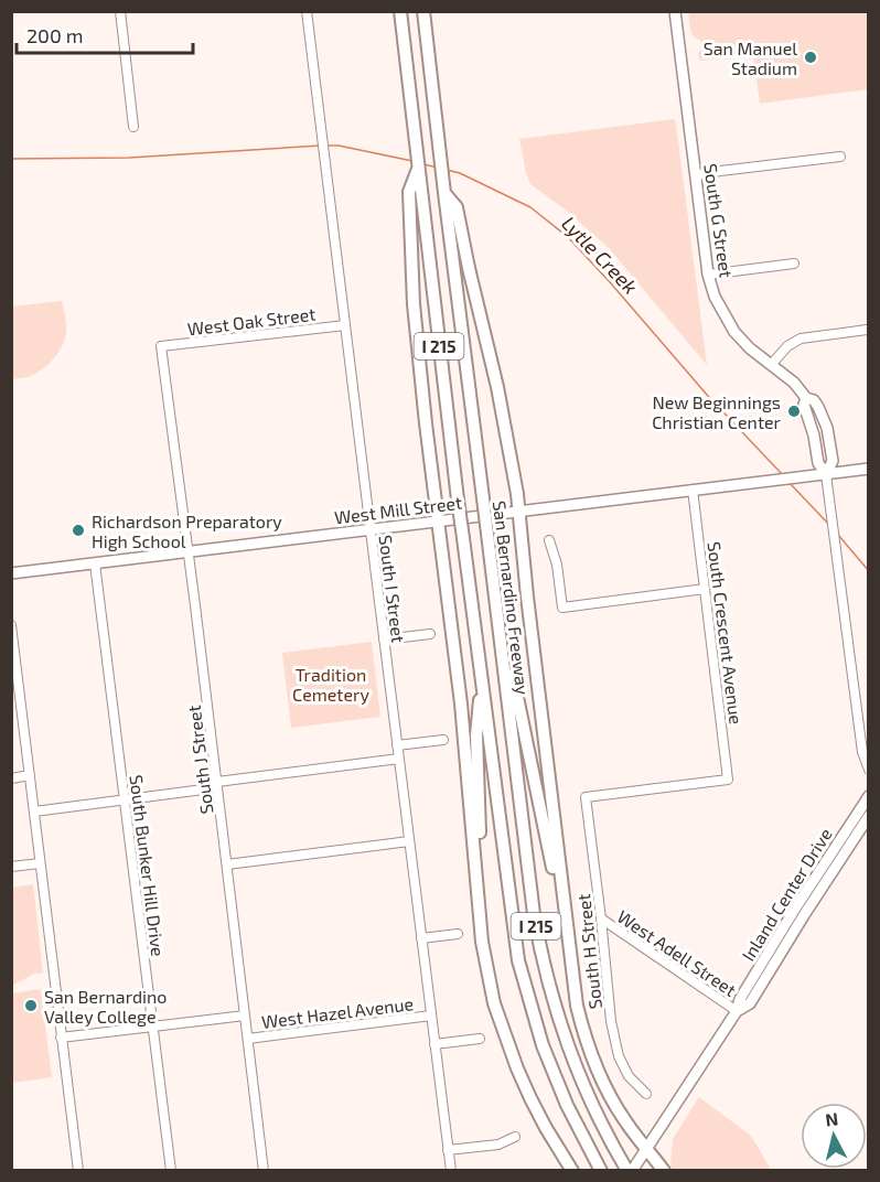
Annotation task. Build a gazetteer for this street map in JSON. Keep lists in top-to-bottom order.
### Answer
{
  "streets": {
    "highway": ["I 215", "San Bernardino Freeway"],
    "main road": ["South G Street", "West Mill Street", "Inland Center Drive"],
    "street": [
      "West Oak Street",
      "South I Street",
      "South Crescent Avenue",
      "South J Street",
      "South Bunker Hill Drive",
      "South H Street",
      "West Adell Street",
      "West Hazel Avenue"
    ]
  },
  "crossings": [
    ["South G Street", "West Mill Street"],
    ["West Oak Street", "South I Street"],
    ["West Oak Street", "South J Street"],
    ["West Mill Street", "South I Street"],
    ["West Mill Street", "South Crescent Avenue"],
    ["West Mill Street", "South J Street"],
    ["West Mill Street", "South Bunker Hill Drive"],
    ["South I Street", "West Hazel Avenue"],
    ["San Bernardino Freeway", "Inland Center Drive"],
    ["South Crescent Avenue", "South H Street"],
    ["South J Street", "West Hazel Avenue"],
    ["South Bunker Hill Drive", "West Hazel Avenue"],
    ["Inland Center Drive", "West Adell Street"],
    ["South H Street", "West Adell Street"]
  ],
  "water": ["Lytle Creek"],
  "parks": ["Tradition Cemetery"],
  "places": [
    "San Manuel Stadium",
    "New Beginnings Christian Center",
    "Richardson Preparatory High School",
    "San Bernardino Valley College"
  ],
  "scale_bar": "200 m",
  "north": "top"
}
